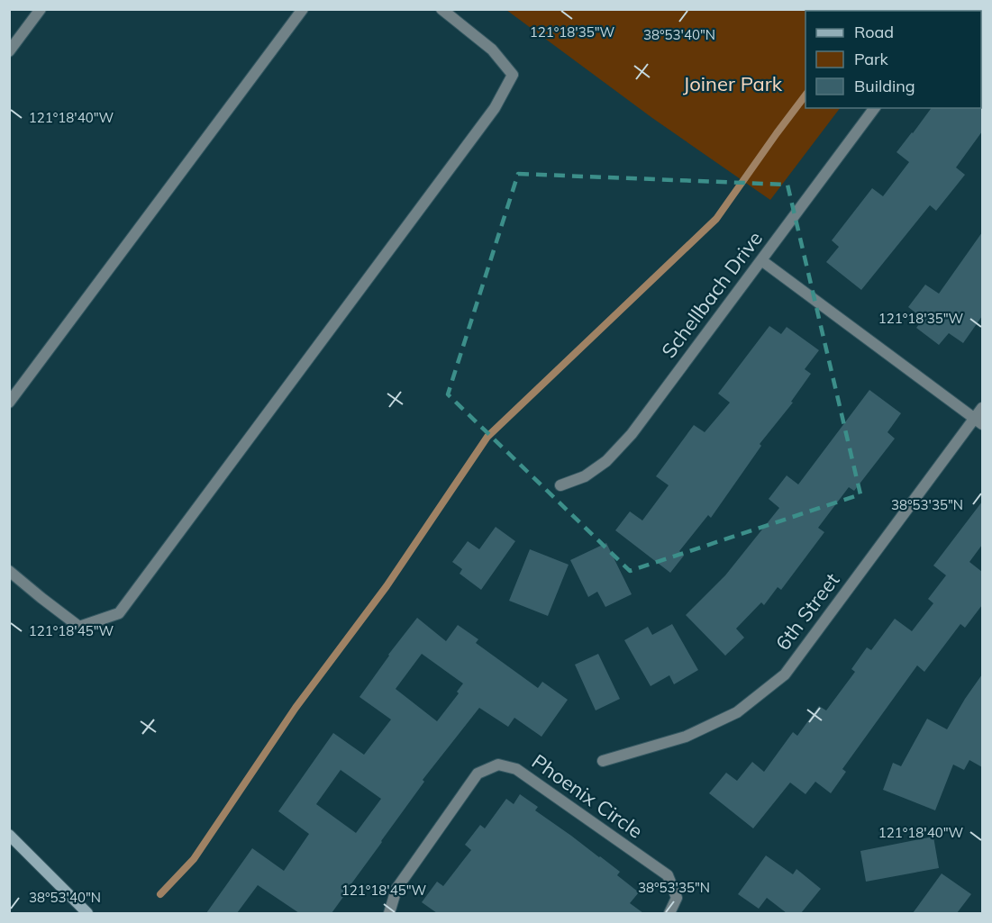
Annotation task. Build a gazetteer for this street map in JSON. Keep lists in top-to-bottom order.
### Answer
{
  "streets": {
    "street": ["Schellbach Drive", "6th Street", "Phoenix Circle"]
  },
  "parks": ["Joiner Park"],
  "legend": ["Road", "Park", "Building"],
  "coordinates": [
    "121°18'35\"W",
    "38°53'40\"N",
    "121°18'40\"W",
    "38°53'35\"N",
    "121°18'45\"W"
  ]
}
